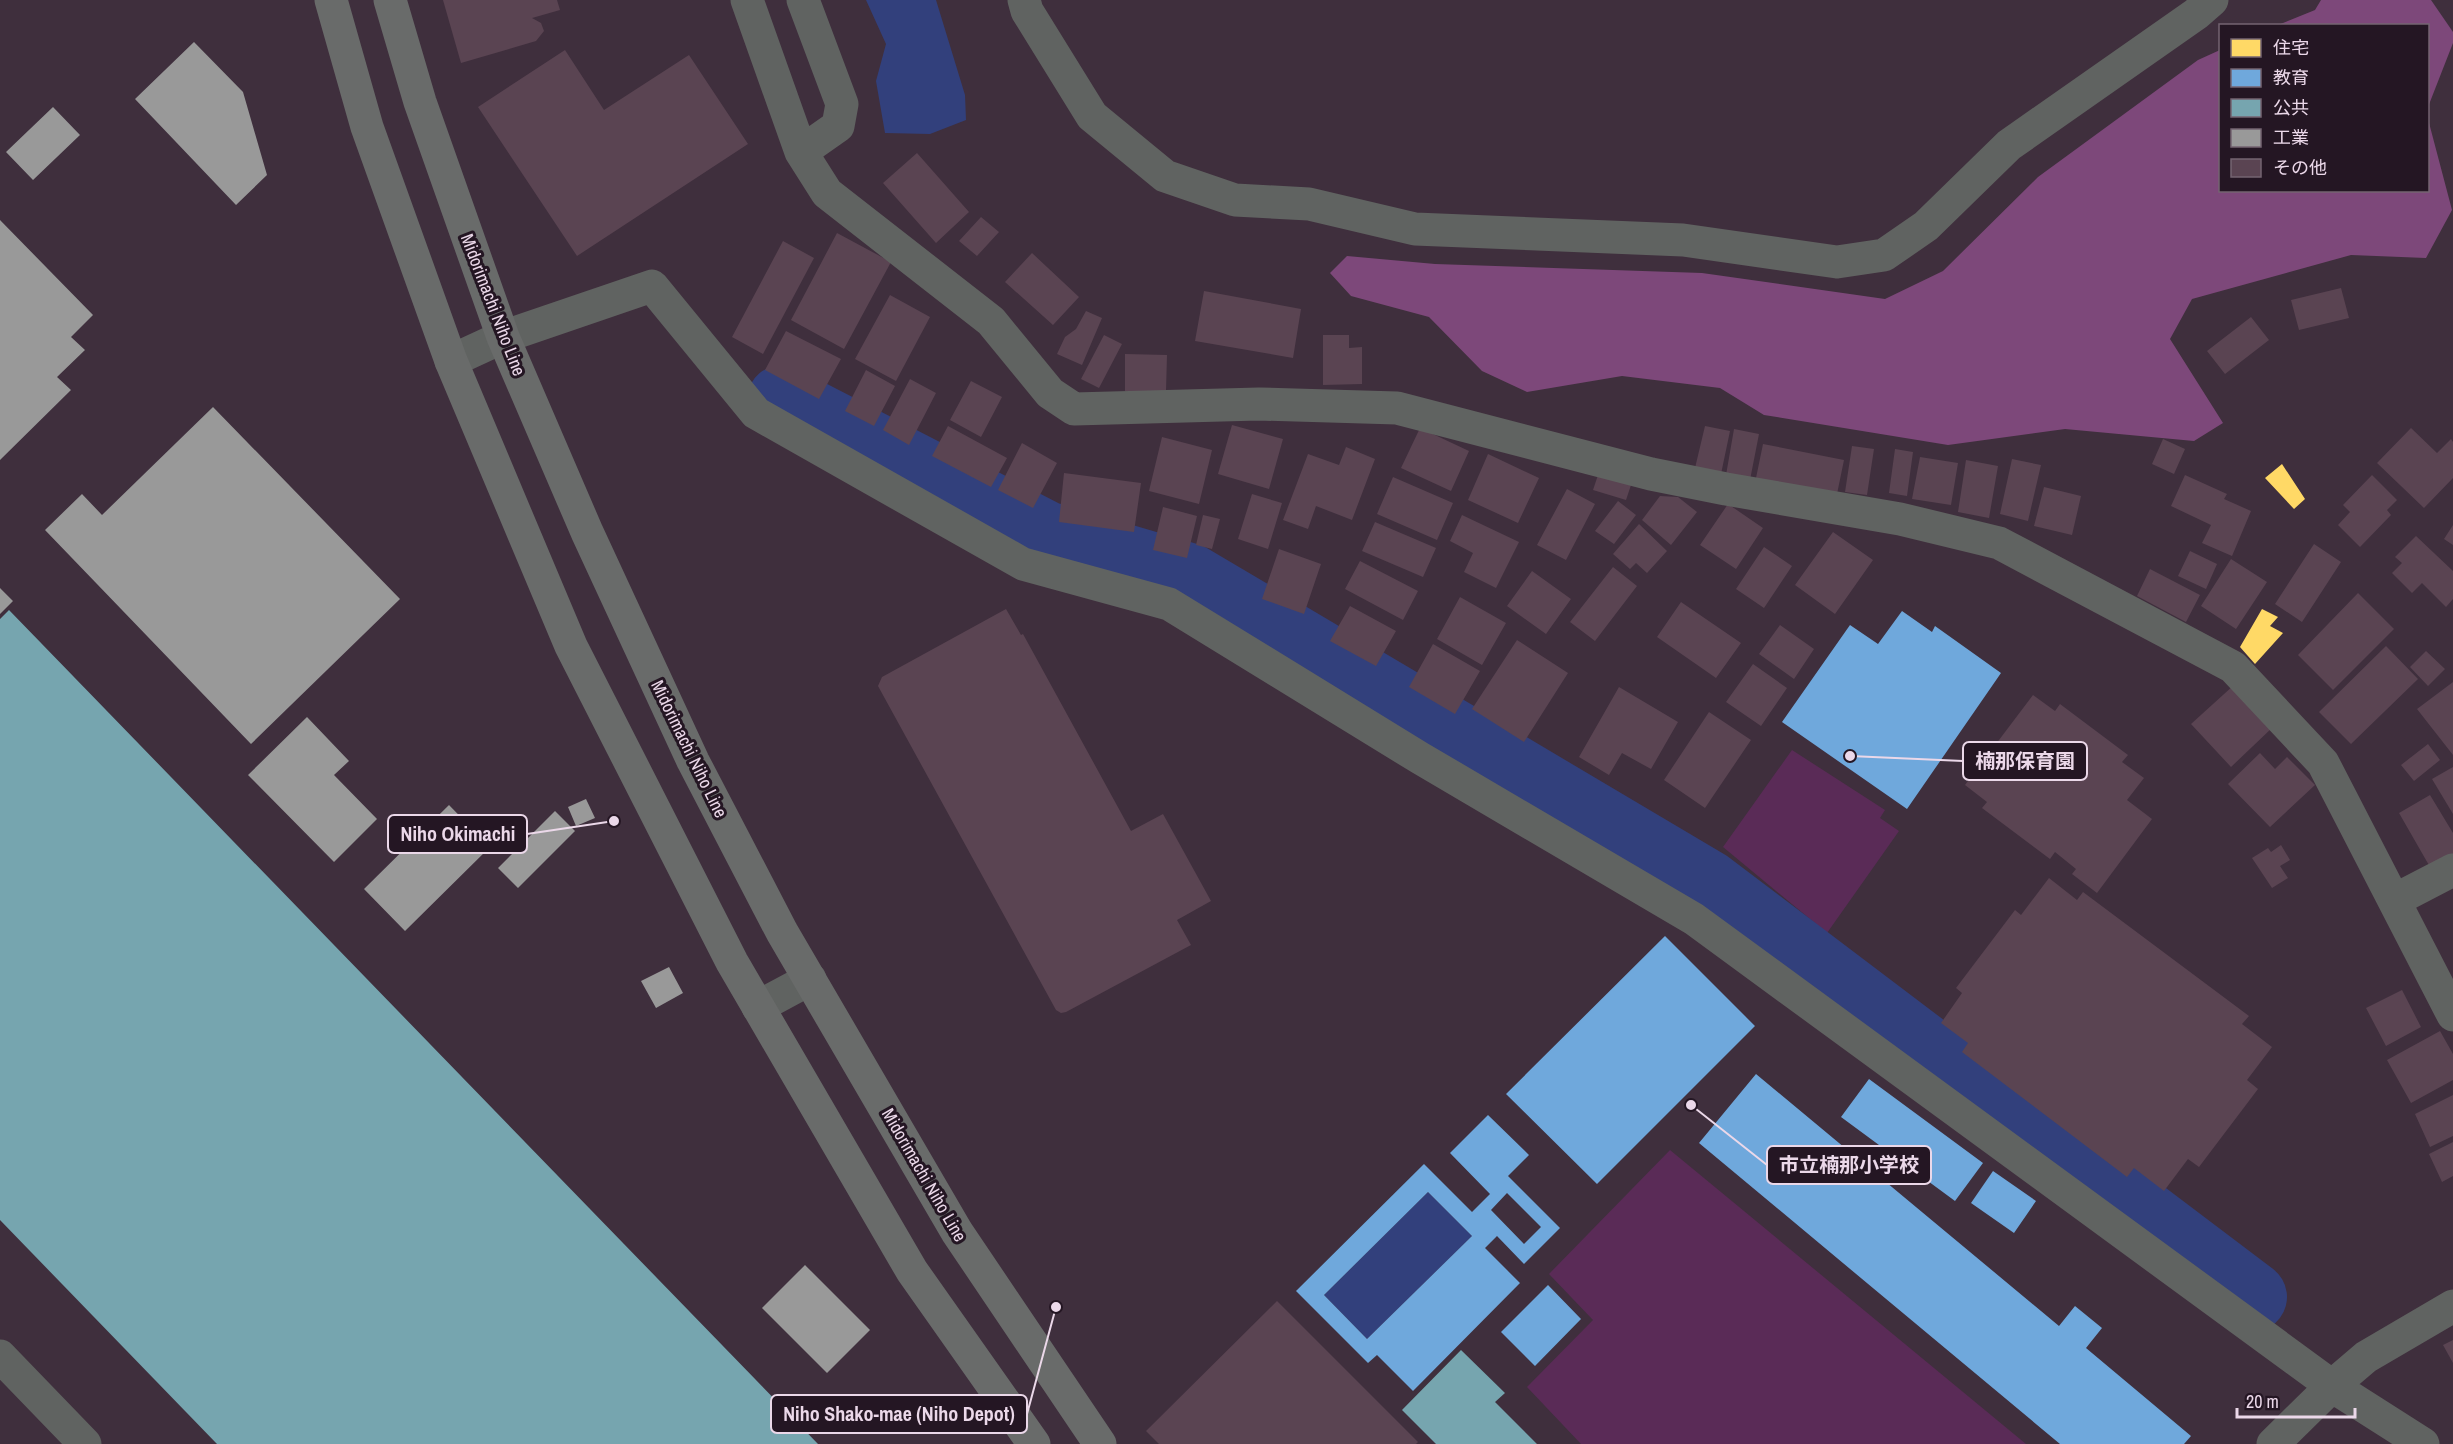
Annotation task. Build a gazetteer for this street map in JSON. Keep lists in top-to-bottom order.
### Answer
{
  "streets": {
    "main road": ["Midorimachi Niho Line"]
  },
  "places": [
    "楠那保育園",
    "Niho Okimachi",
    "市立楠那小学校",
    "Niho Shako-mae (Niho Depot)"
  ],
  "legend": [
    "住宅",
    "教育",
    "公共",
    "工業",
    "その他"
  ],
  "scale_bar": "20 m"
}
